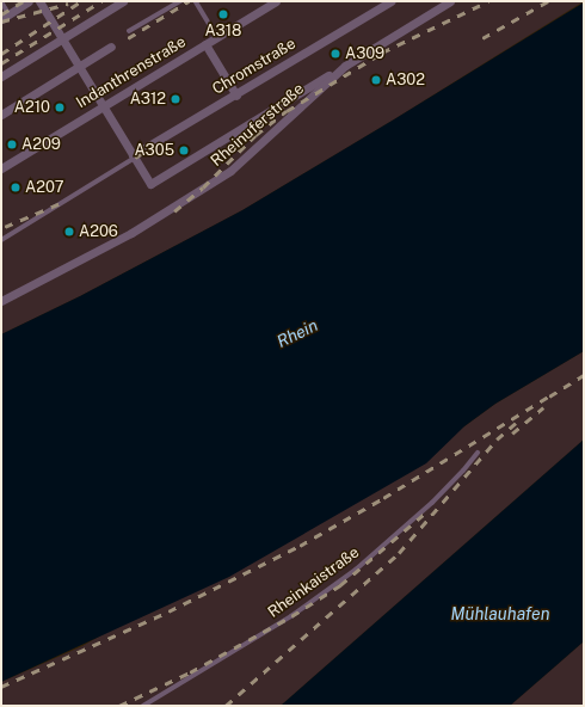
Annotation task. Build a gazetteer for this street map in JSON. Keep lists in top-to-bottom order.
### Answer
{
  "streets": {
    "street": ["Chromstraße", "Indanthrenstraße", "Rheinuferstraße"],
    "lane": ["Rheinkaistraße"]
  },
  "water": ["Rhein", "Mühlauhafen"],
  "places": [
    "A318",
    "A309",
    "A302",
    "A312",
    "A210",
    "A209",
    "A305",
    "A207",
    "A206"
  ]
}
